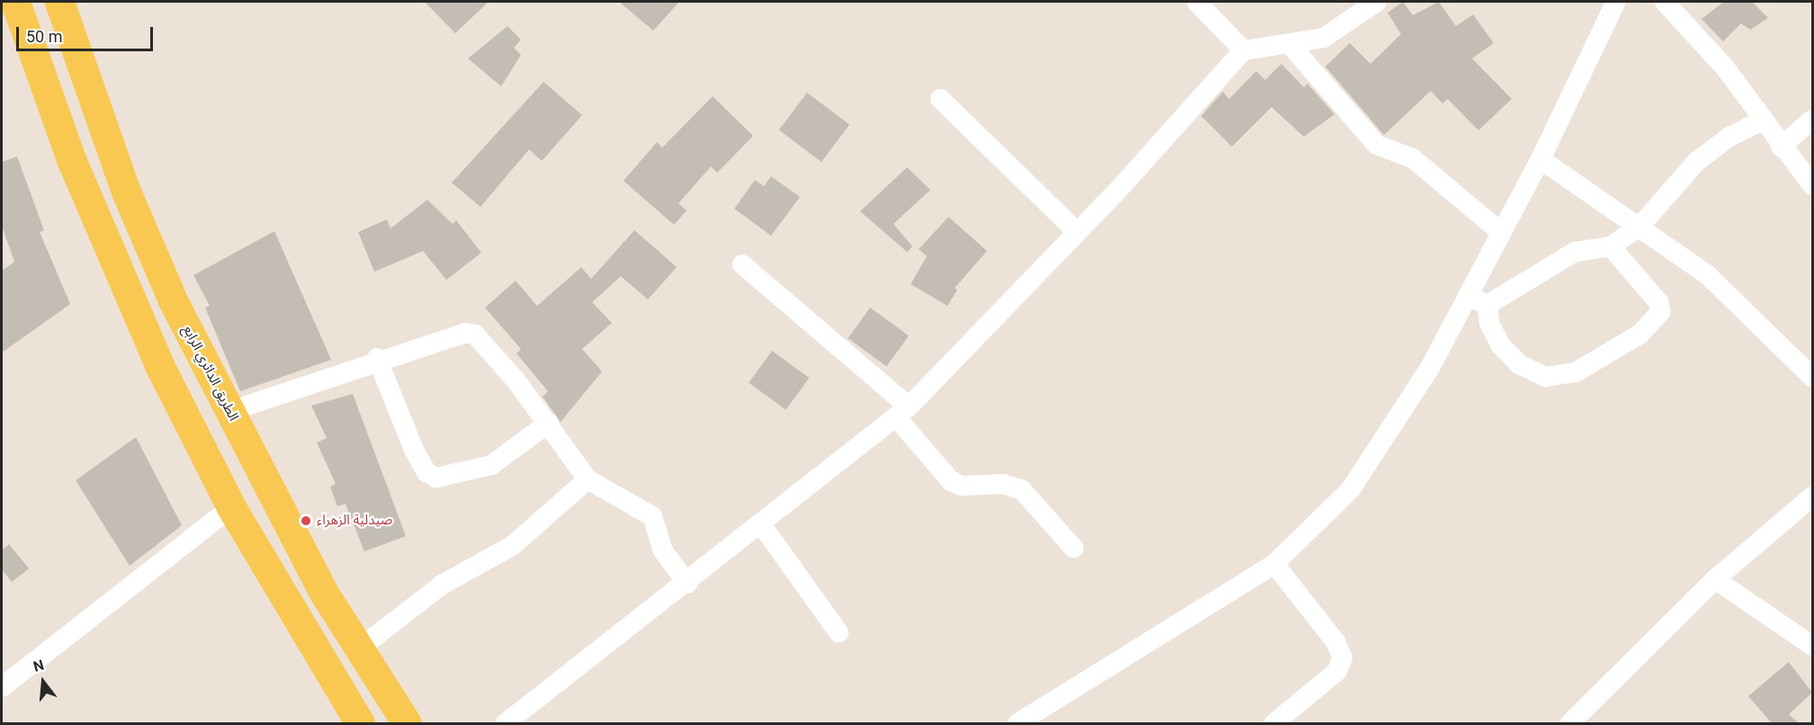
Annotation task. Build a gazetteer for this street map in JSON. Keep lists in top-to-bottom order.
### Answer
{
  "streets": {
    "main road": ["الطريق الدائري الرابع"]
  },
  "places": ["صيدلية الزهراء"],
  "scale_bar": "50 m",
  "north": "top"
}
